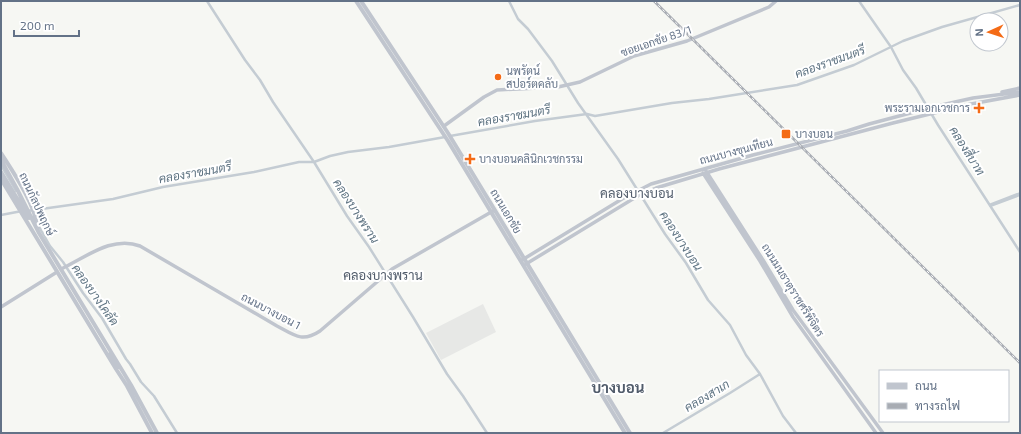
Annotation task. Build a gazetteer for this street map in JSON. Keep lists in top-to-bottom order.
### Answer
{
  "streets": {
    "main road": [
      "ซอยเอกชัย 83/1",
      "ถนนบางขุนเทียน",
      "ถนนกัลปพฤกษ์",
      "ถนนเอกชัย",
      "ถนนมนธาตุราชศรีพิจิตร",
      "ถนนบางบอน 1"
    ]
  },
  "crossings": [
    ["ซอยเอกชัย 83/1", "ถนนเอกชัย"],
    ["ถนนบางขุนเทียน", "ถนนเอกชัย"],
    ["ถนนบางขุนเทียน", "ถนนมนธาตุราชศรีพิจิตร"],
    ["ถนนกัลปพฤกษ์", "ถนนบางบอน 1"],
    ["ถนนเอกชัย", "ถนนบางบอน 1"]
  ],
  "districts": ["คลองบางบอน", "คลองบางพราน", "บางบอน"],
  "water": [
    "คลองราชมนตรี",
    "คลองสี่บาท",
    "คลองบางพราน",
    "คลองบางบอน",
    "คลองบางโคลัด",
    "คลองสาเก"
  ],
  "places": {
    "other": ["นพรัตน์ สปอร์ตคลับ"],
    "health": ["พระรามเอกเวชการ", "บางบอนคลินิกเวชกรรม"],
    "transit": ["บางบอน"]
  },
  "legend": ["ถนน", "ทางรถไฟ"],
  "scale_bar": "200 m",
  "north": "left"
}
